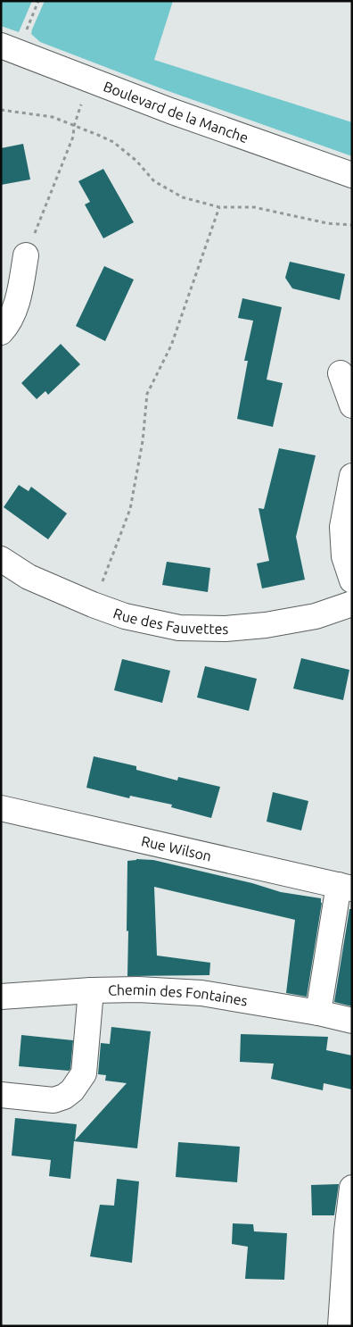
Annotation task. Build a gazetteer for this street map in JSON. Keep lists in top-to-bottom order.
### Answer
{
  "streets": {
    "street": [
      "Boulevard de la Manche",
      "Rue des Fauvettes",
      "Rue Wilson",
      "Chemin des Fontaines"
    ]
  }
}
